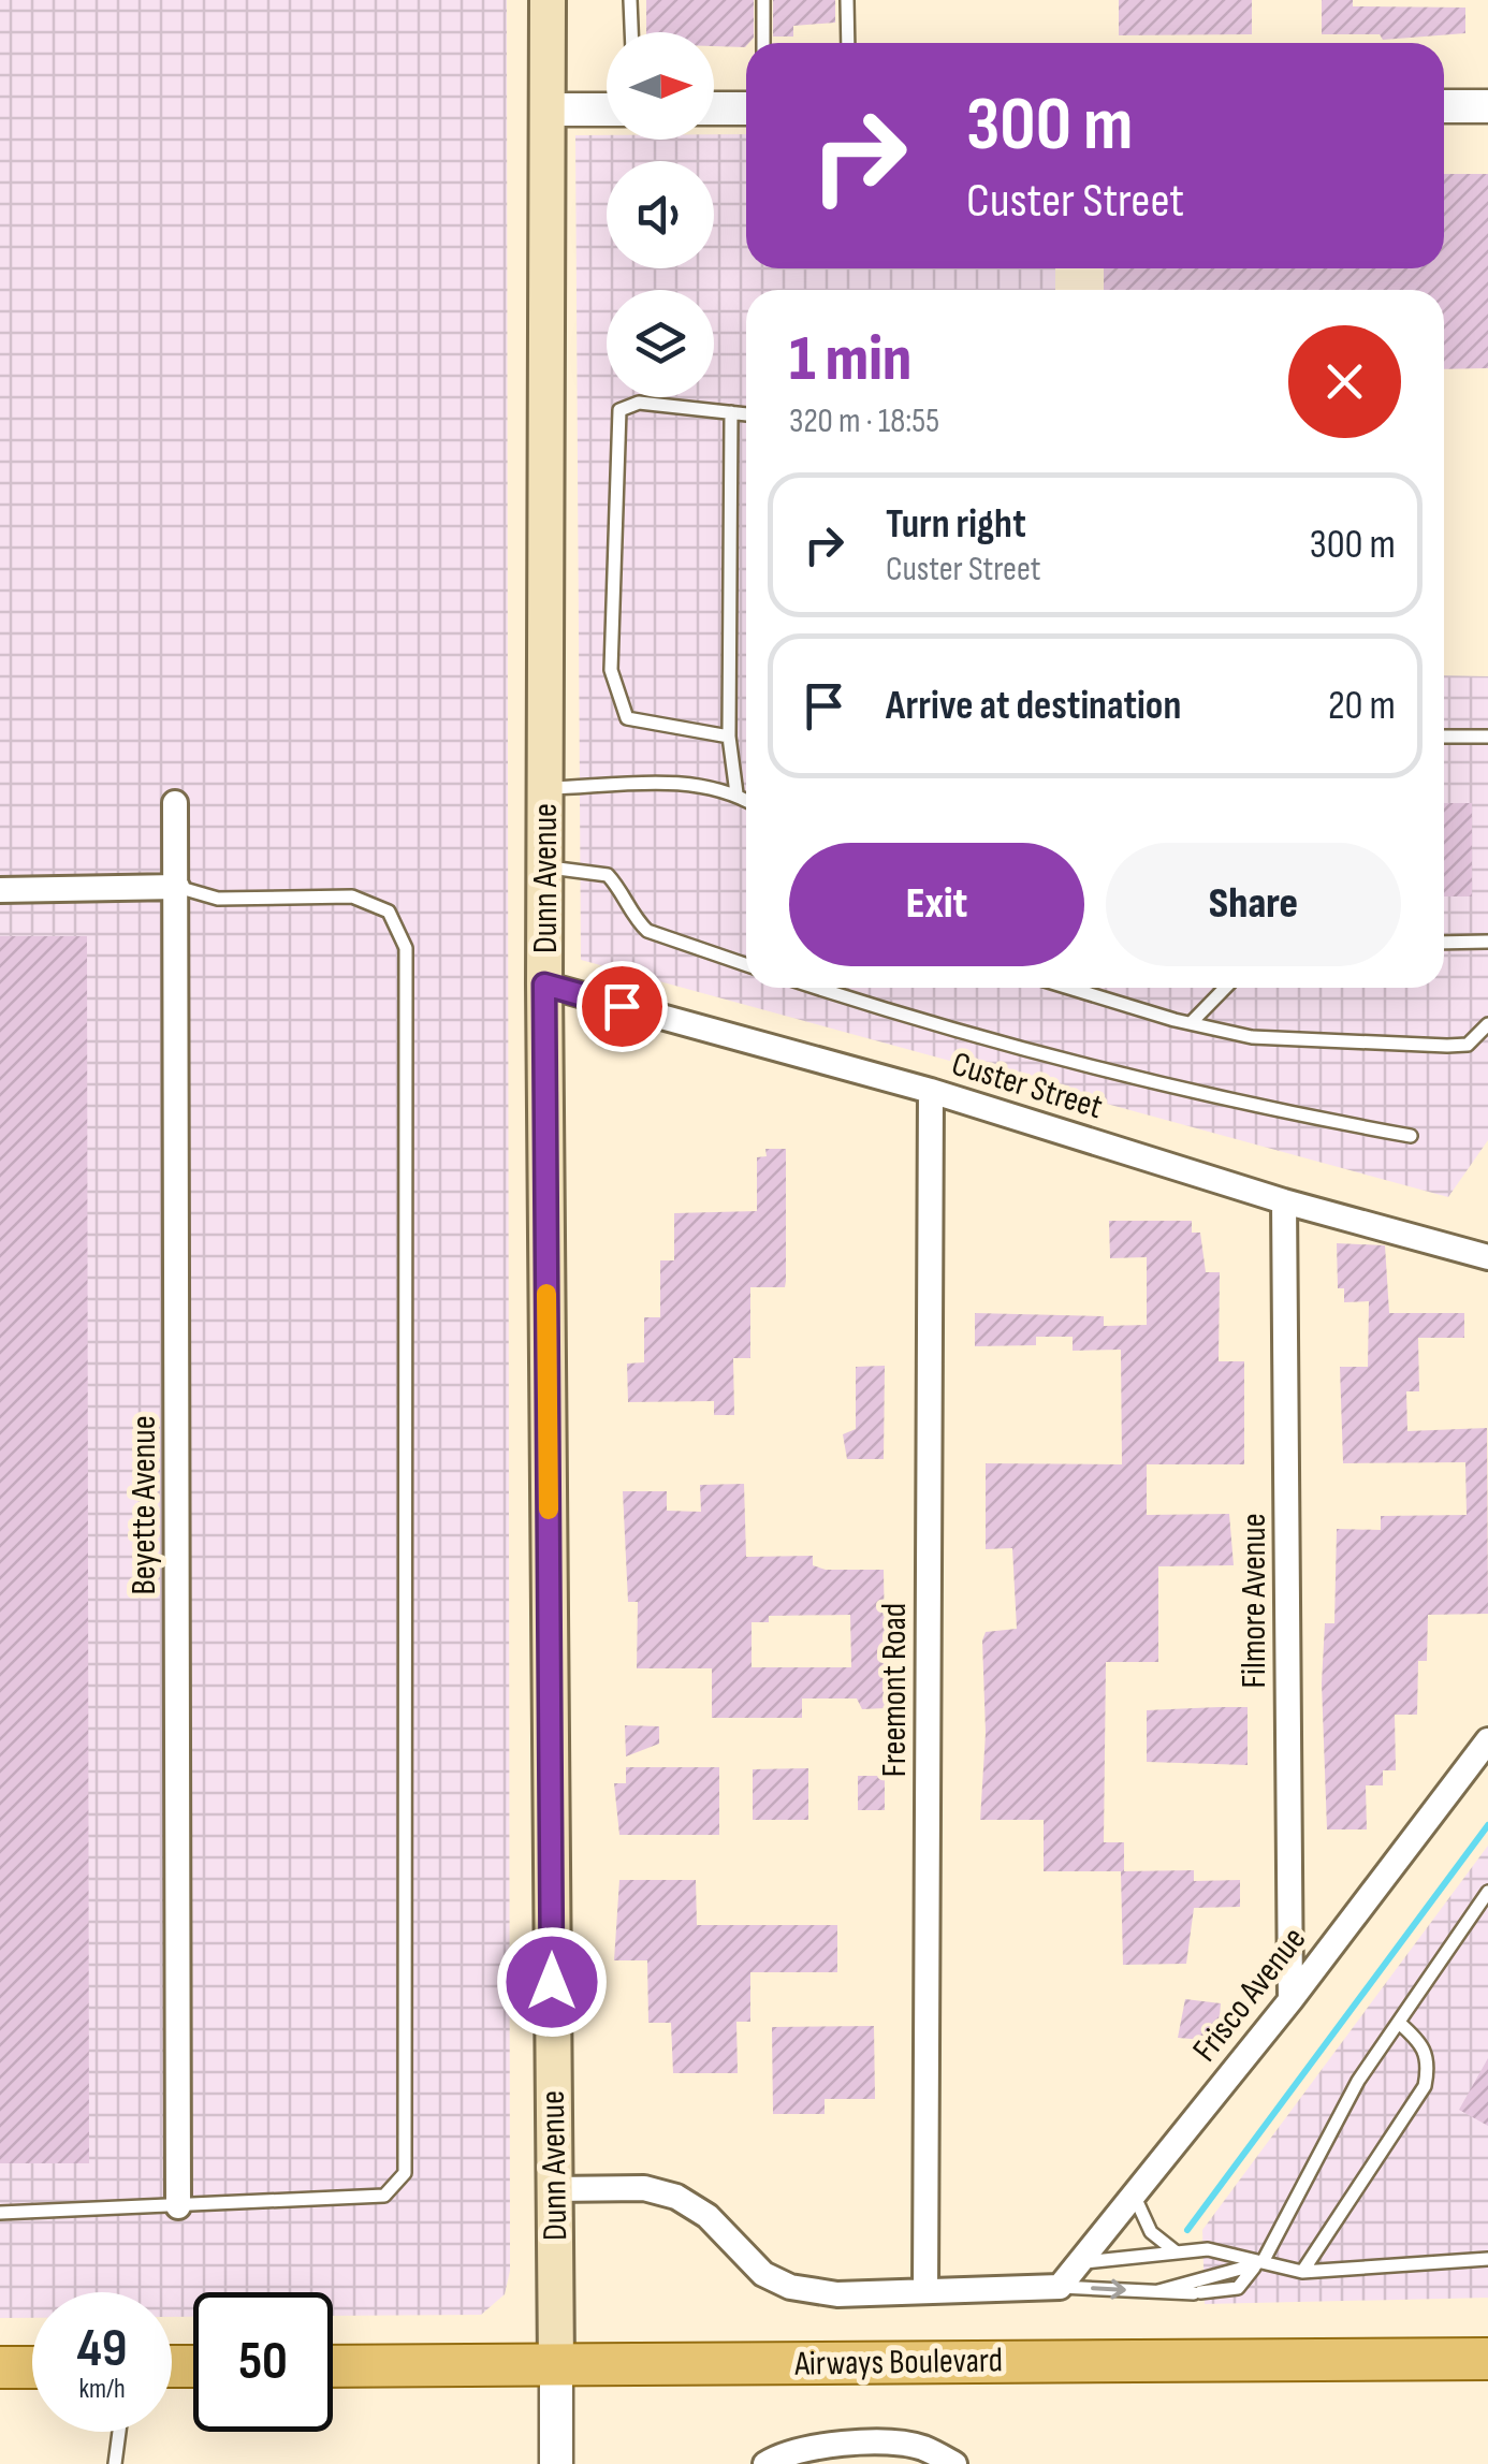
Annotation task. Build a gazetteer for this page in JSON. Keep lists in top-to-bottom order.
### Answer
{
  "streets": {
    "main road": ["Dunn Avenue", "Airways Boulevard"],
    "street": [
      "Custer Street",
      "Beyette Avenue",
      "Filmore Avenue",
      "Freemont Road",
      "Frisco Avenue"
    ]
  },
  "crossings": [
    ["Dunn Avenue", "Custer Street"],
    ["Dunn Avenue", "Airways Boulevard"],
    ["Custer Street", "Filmore Avenue"],
    ["Custer Street", "Freemont Road"],
    ["Filmore Avenue", "Frisco Avenue"],
    ["Freemont Road", "Airways Boulevard"],
    ["Frisco Avenue", "Airways Boulevard"]
  ],
  "north": "right",
  "page": {
    "turn": ["300 m", "Custer Street"],
    "heading": ["1 min", "320 m · 18:55"],
    "list": [
      {
        "name": "Turn right",
        "note": "Custer Street",
        "value": "300 m"
      },
      {
        "name": "Arrive at destination",
        "value": "20 m"
      }
    ],
    "buttons": ["Exit", "Share"],
    "speed": "49 km/h",
    "limit": "50"
  }
}
